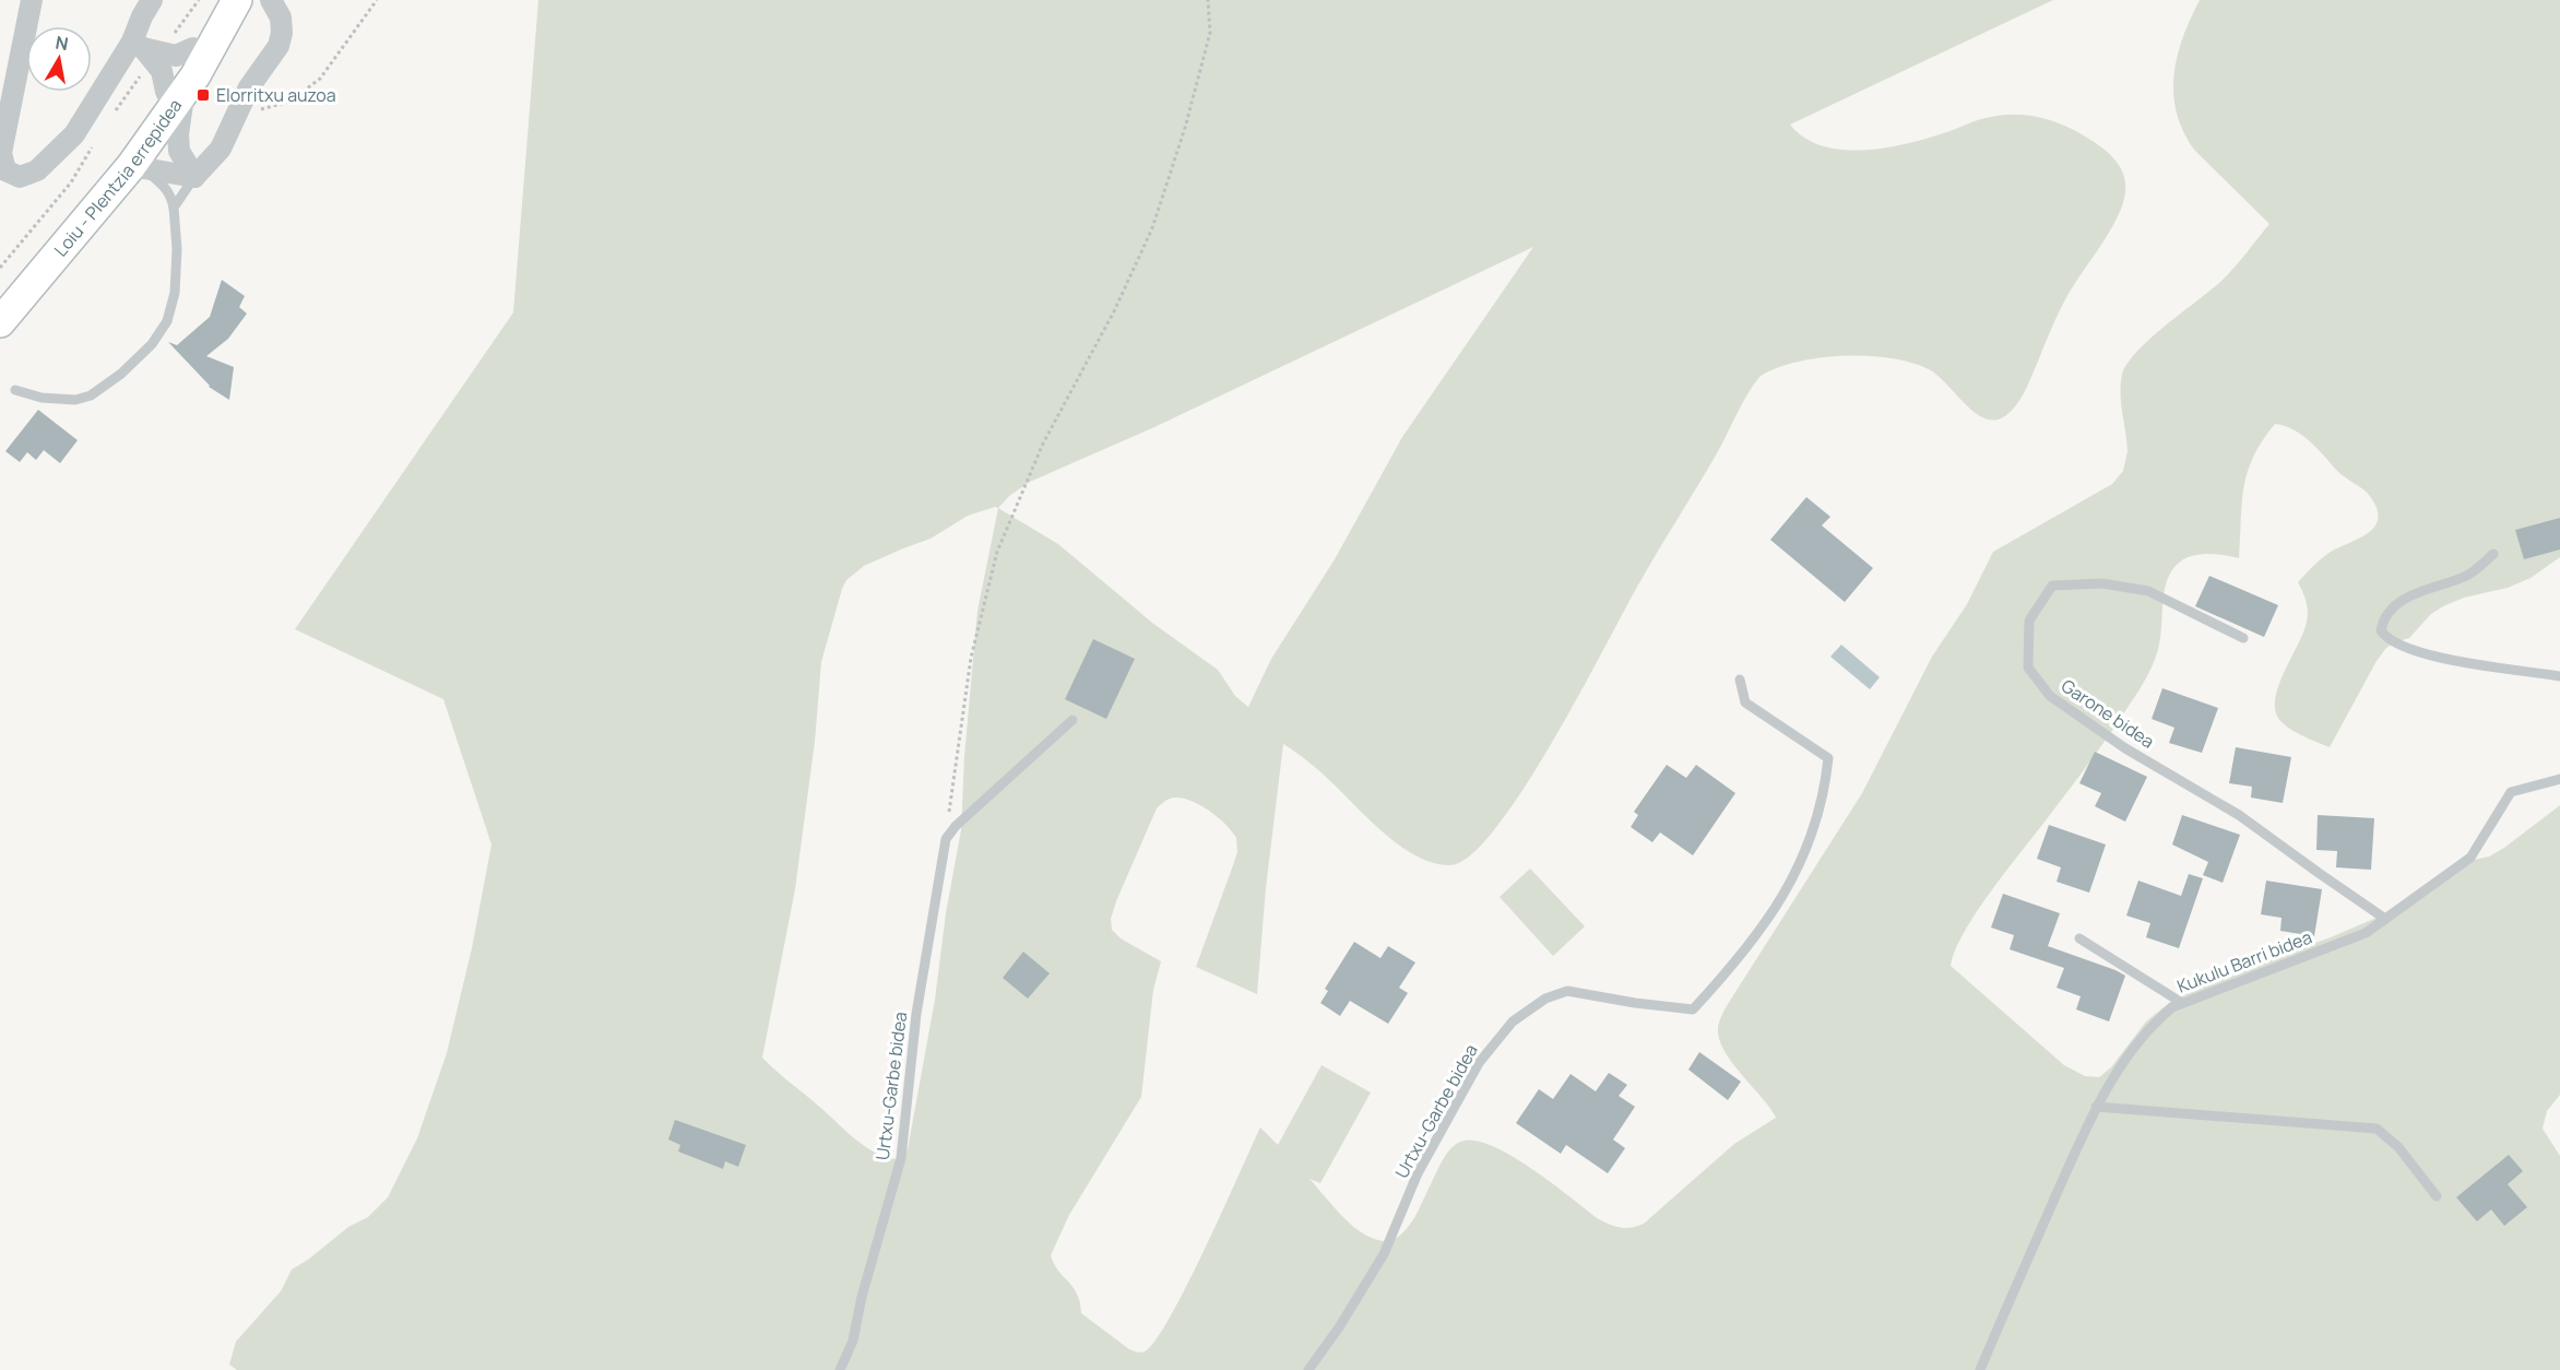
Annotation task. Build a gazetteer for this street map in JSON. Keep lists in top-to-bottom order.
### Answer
{
  "streets": {
    "main road": ["Loiu - Plentzia errepidea"],
    "lane": ["Garone bidea", "Kukulu Barri bidea", "Urtxu-Garbe bidea"]
  },
  "crossings": [
    ["Garone bidea", "Kukulu Barri bidea"]
  ],
  "places": {
    "transit": ["Elorritxu auzoa"]
  },
  "north": "top"
}
